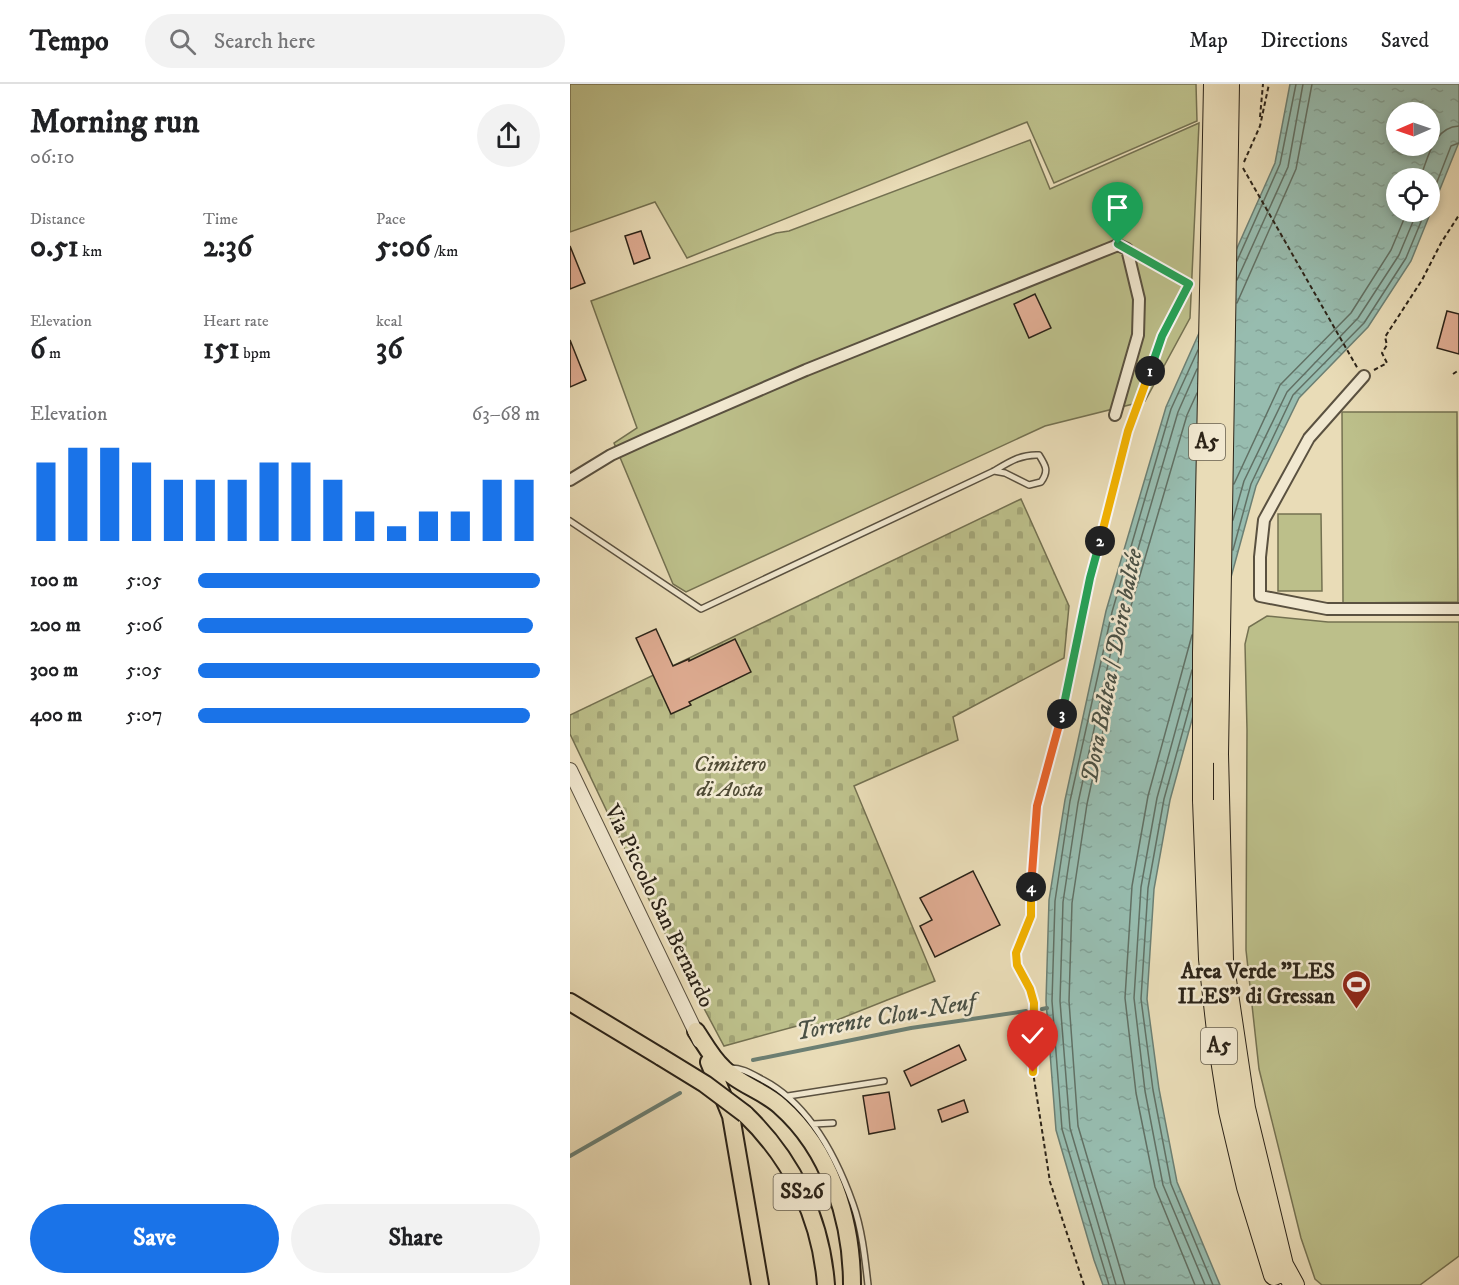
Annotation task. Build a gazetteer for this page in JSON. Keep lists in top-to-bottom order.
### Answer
{
  "streets": {
    "highway": ["A5"],
    "main road": ["SS26"],
    "street": ["Via Piccolo San Bernardo"]
  },
  "water": ["Dora Baltea / Doire baltée", "Torrente Clou-Neuf"],
  "parks": ["Cimitero di Aosta"],
  "places": {
    "sports": ["Area Verde \"LES ILES\" di Gressan"]
  },
  "north": "left",
  "page": {
    "header": "Tempo",
    "search": "Search here",
    "nav": ["Map", "Directions", "Saved"],
    "heading": ["Morning run", "06:10"],
    "stats": [
      ["Distance", "0.51 km"],
      ["Time", "2:36"],
      ["Pace", "5:06 /km"],
      ["Elevation", "6 m"],
      ["Heart rate", "151 bpm"],
      ["kcal", "36"]
    ],
    "pins": [
      "1",
      "2",
      "3",
      "4"
    ],
    "chart": ["Elevation", "63–68 m"],
    "list": [
      {
        "name": "100 m",
        "note": "5:05"
      },
      {
        "name": "200 m",
        "note": "5:06"
      },
      {
        "name": "300 m",
        "note": "5:05"
      },
      {
        "name": "400 m",
        "note": "5:07"
      }
    ],
    "buttons": ["Save", "Share"]
  }
}
